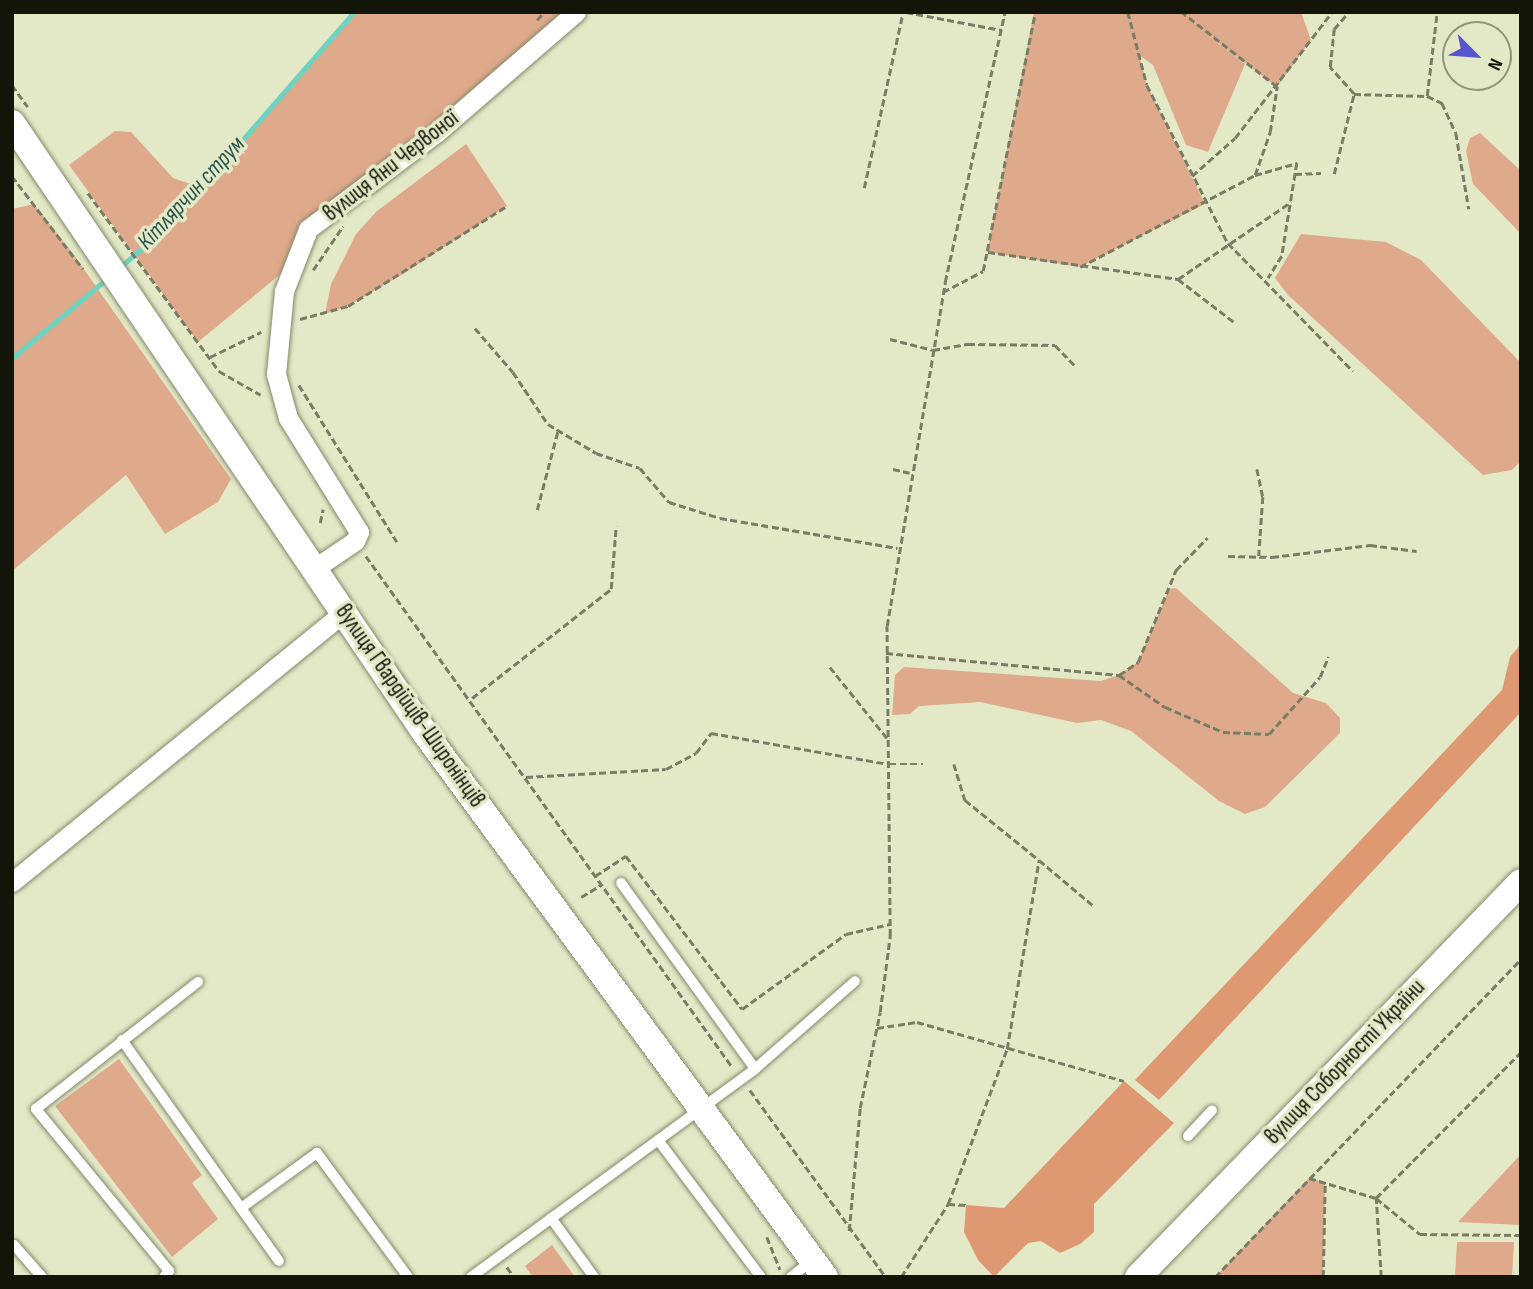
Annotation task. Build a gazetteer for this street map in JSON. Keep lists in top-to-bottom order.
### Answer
{
  "streets": {
    "main road": ["вулиця Гвардійців-Широнінців", "вулиця Соборності України"],
    "street": ["вулиця Яни Червоної"]
  },
  "water": ["Кітлярчин струм"],
  "north": "bottom right"
}
